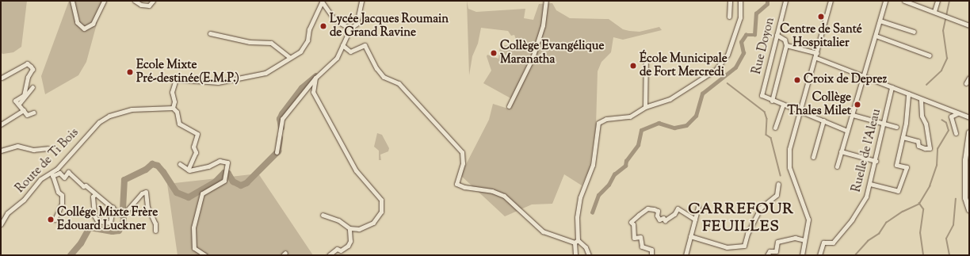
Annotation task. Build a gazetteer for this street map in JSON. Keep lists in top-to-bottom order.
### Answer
{
  "streets": {
    "street": ["Rue Doyon", "Ruelle de l'Aleau", "Route de Ti Bois"]
  },
  "districts": ["CARREFOUR FEUILLES"],
  "places": [
    "Centre de Santé Hospitalier",
    "Lycée Jacques Roumain de Grand Ravine",
    "Collège Evangélique Maranatha",
    "École Municipale de Fort Mercredi",
    "Ecole Mixte Pré-destinée(E.M.P.)",
    "Croix de Deprez",
    "Collège Thales Milet",
    "Collége Mixte Frère Edouard Luckner"
  ]
}
